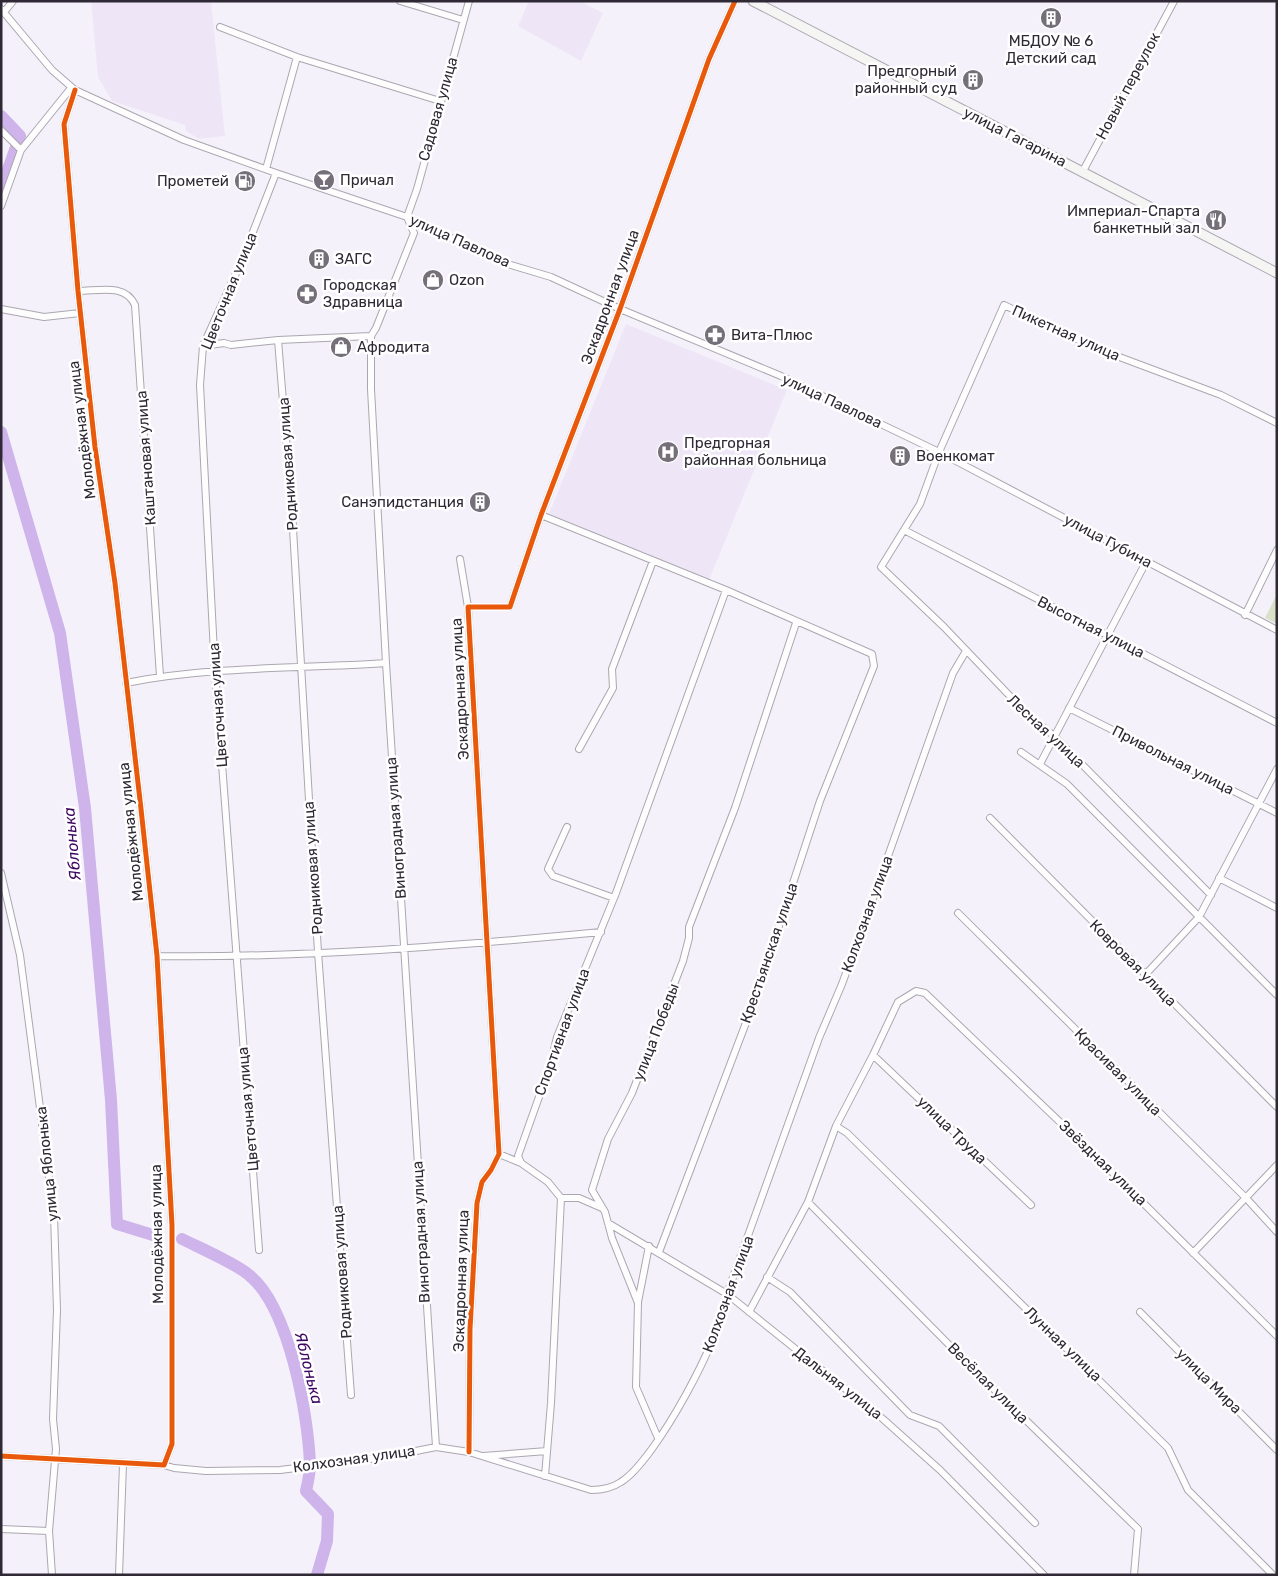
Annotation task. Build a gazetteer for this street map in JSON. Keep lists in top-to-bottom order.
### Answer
{
  "streets": {
    "street": [
      "Новый переулок",
      "Садовая улица",
      "улица Гагарина",
      "улица Павлова",
      "Цветочная улица",
      "Эскадронная улица",
      "Пикетная улица",
      "Молодёжная улица",
      "Каштановая улица",
      "Родниковая улица",
      "улица Губина",
      "Высотная улица",
      "Лесная улица",
      "Привольная улица",
      "Виноградная улица",
      "Колхозная улица",
      "Крестьянская улица",
      "Ковровая улица",
      "Спортивная улица",
      "улица Победы",
      "Красивая улица",
      "улица Труда",
      "Звёздная улица",
      "улица Яблонька",
      "Лунная улица",
      "улица Мира",
      "Дальняя улица",
      "Весёлая улица"
    ]
  },
  "crossings": [
    ["Новый переулок", "улица Гагарина"],
    ["Садовая улица", "улица Павлова"],
    ["Садовая улица", "Виноградная улица"],
    ["улица Павлова", "Цветочная улица"],
    ["улица Павлова", "Эскадронная улица"],
    ["улица Павлова", "Пикетная улица"],
    ["улица Павлова", "Молодёжная улица"],
    ["улица Павлова", "улица Губина"],
    ["улица Павлова", "Виноградная улица"],
    ["Эскадронная улица", "Колхозная улица"],
    ["Пикетная улица", "улица Губина"],
    ["Молодёжная улица", "Каштановая улица"],
    ["Молодёжная улица", "Колхозная улица"],
    ["Высотная улица", "Лесная улица"],
    ["Лесная улица", "Колхозная улица"],
    ["Виноградная улица", "Колхозная улица"],
    ["Колхозная улица", "улица Победы"],
    ["Колхозная улица", "Дальняя улица"],
    ["Крестьянская улица", "улица Победы"],
    ["Крестьянская улица", "Дальняя улица"],
    ["улица Победы", "Дальняя улица"],
    ["улица Труда", "Звёздная улица"]
  ],
  "water": ["Яблонька"],
  "places": {
    "building": [
      "МБДОУ № 6 Детский сад",
      "Предгорный районный суд",
      "ЗАГС",
      "Военкомат",
      "Санэпидстанция"
    ],
    "bar": ["Причал"],
    "fuel station": ["Прометей"],
    "restaurant": ["Империал-Спарта банкетный зал"],
    "shop": ["Ozon", "Афродита"],
    "pharmacy": ["Городская Здравница", "Вита-Плюс"],
    "hospital": ["Предгорная районная больница"]
  }
}
